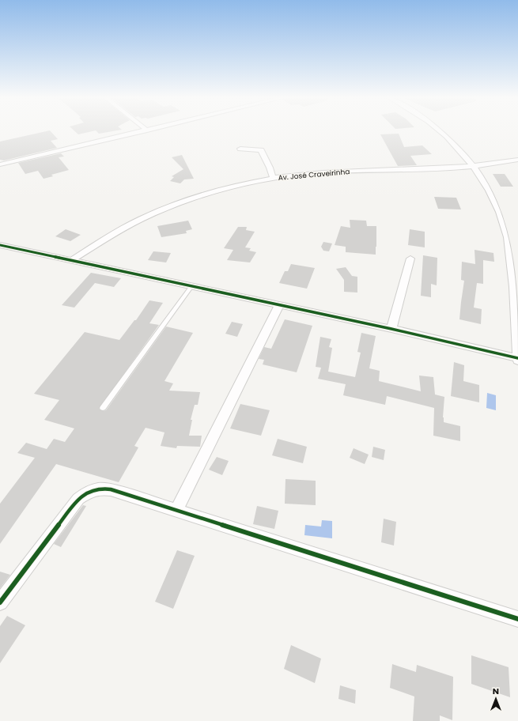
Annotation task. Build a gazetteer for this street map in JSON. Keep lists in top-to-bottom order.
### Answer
{
  "streets": {
    "street": ["Av. José Craveirinha"]
  },
  "north": "top"
}
